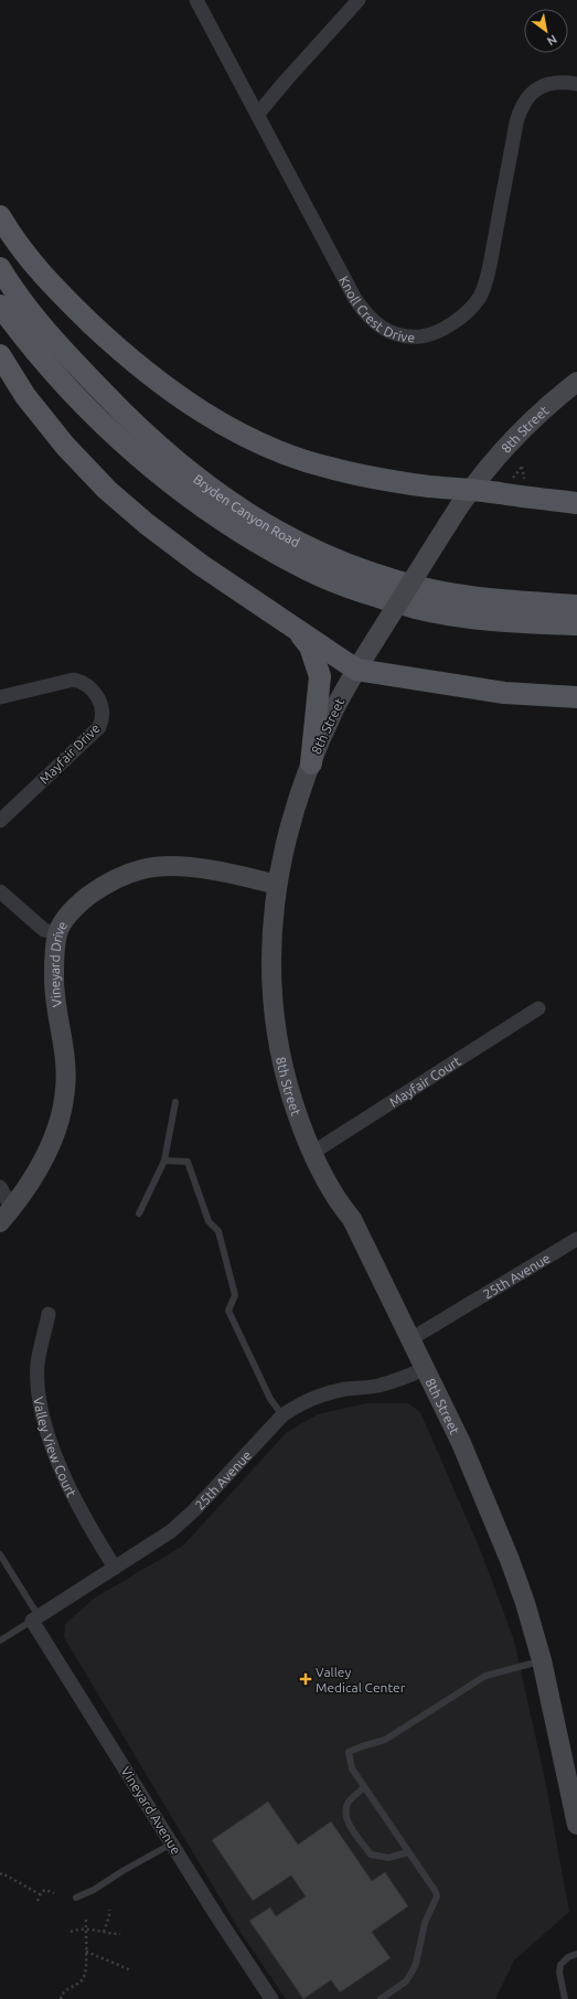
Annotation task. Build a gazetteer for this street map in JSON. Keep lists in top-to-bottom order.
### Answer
{
  "streets": {
    "main road": ["8th Street", "Bryden Canyon Road", "Vineyard Drive"],
    "street": [
      "Knoll Crest Drive",
      "Mayfair Drive",
      "Mayfair Court",
      "25th Avenue",
      "Valley View Court",
      "Vineyard Avenue"
    ]
  },
  "crossings": [
    ["8th Street", "Vineyard Drive"],
    ["8th Street", "Mayfair Court"],
    ["8th Street", "25th Avenue"],
    ["25th Avenue", "Valley View Court"],
    ["25th Avenue", "Vineyard Avenue"]
  ],
  "places": {
    "health": ["Valley Medical Center"]
  },
  "north": "bottom right"
}
